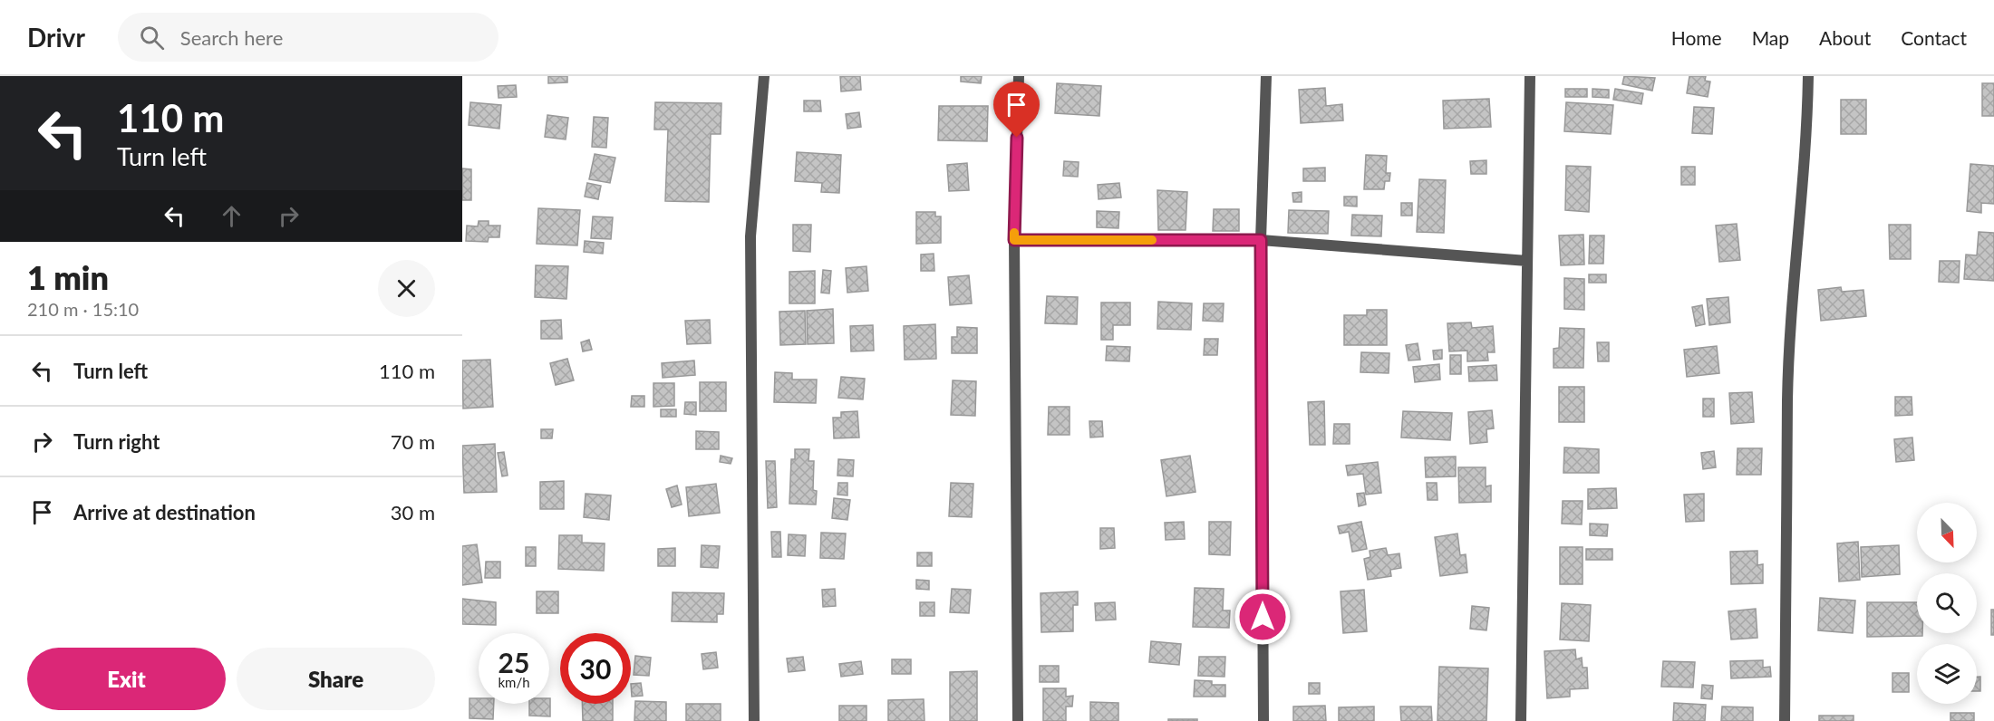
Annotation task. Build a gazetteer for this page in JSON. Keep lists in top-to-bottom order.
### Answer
{
  "north": "bottom right",
  "page": {
    "header": "Drivr",
    "search": "Search here",
    "nav": [
      "Home",
      "Map",
      "About",
      "Contact"
    ],
    "turn": ["110 m", "Turn left"],
    "heading": ["1 min", "210 m · 15:10"],
    "list": [
      {
        "name": "Turn left",
        "value": "110 m"
      },
      {
        "name": "Turn right",
        "value": "70 m"
      },
      {
        "name": "Arrive at destination",
        "value": "30 m"
      }
    ],
    "speed": "25 km/h",
    "limit": "30",
    "buttons": ["Exit", "Share"]
  }
}
